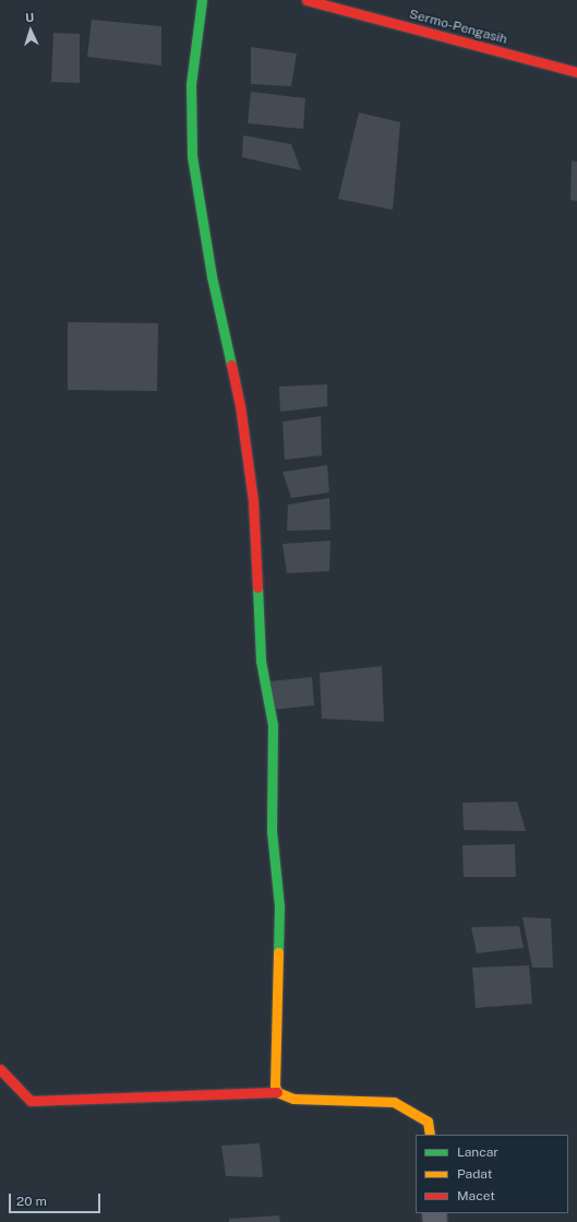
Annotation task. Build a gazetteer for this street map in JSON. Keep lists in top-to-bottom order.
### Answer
{
  "streets": {
    "street": ["Sermo-Pengasih"]
  },
  "legend": ["Lancar", "Padat", "Macet"],
  "scale_bar": "20 m",
  "north": "top"
}
